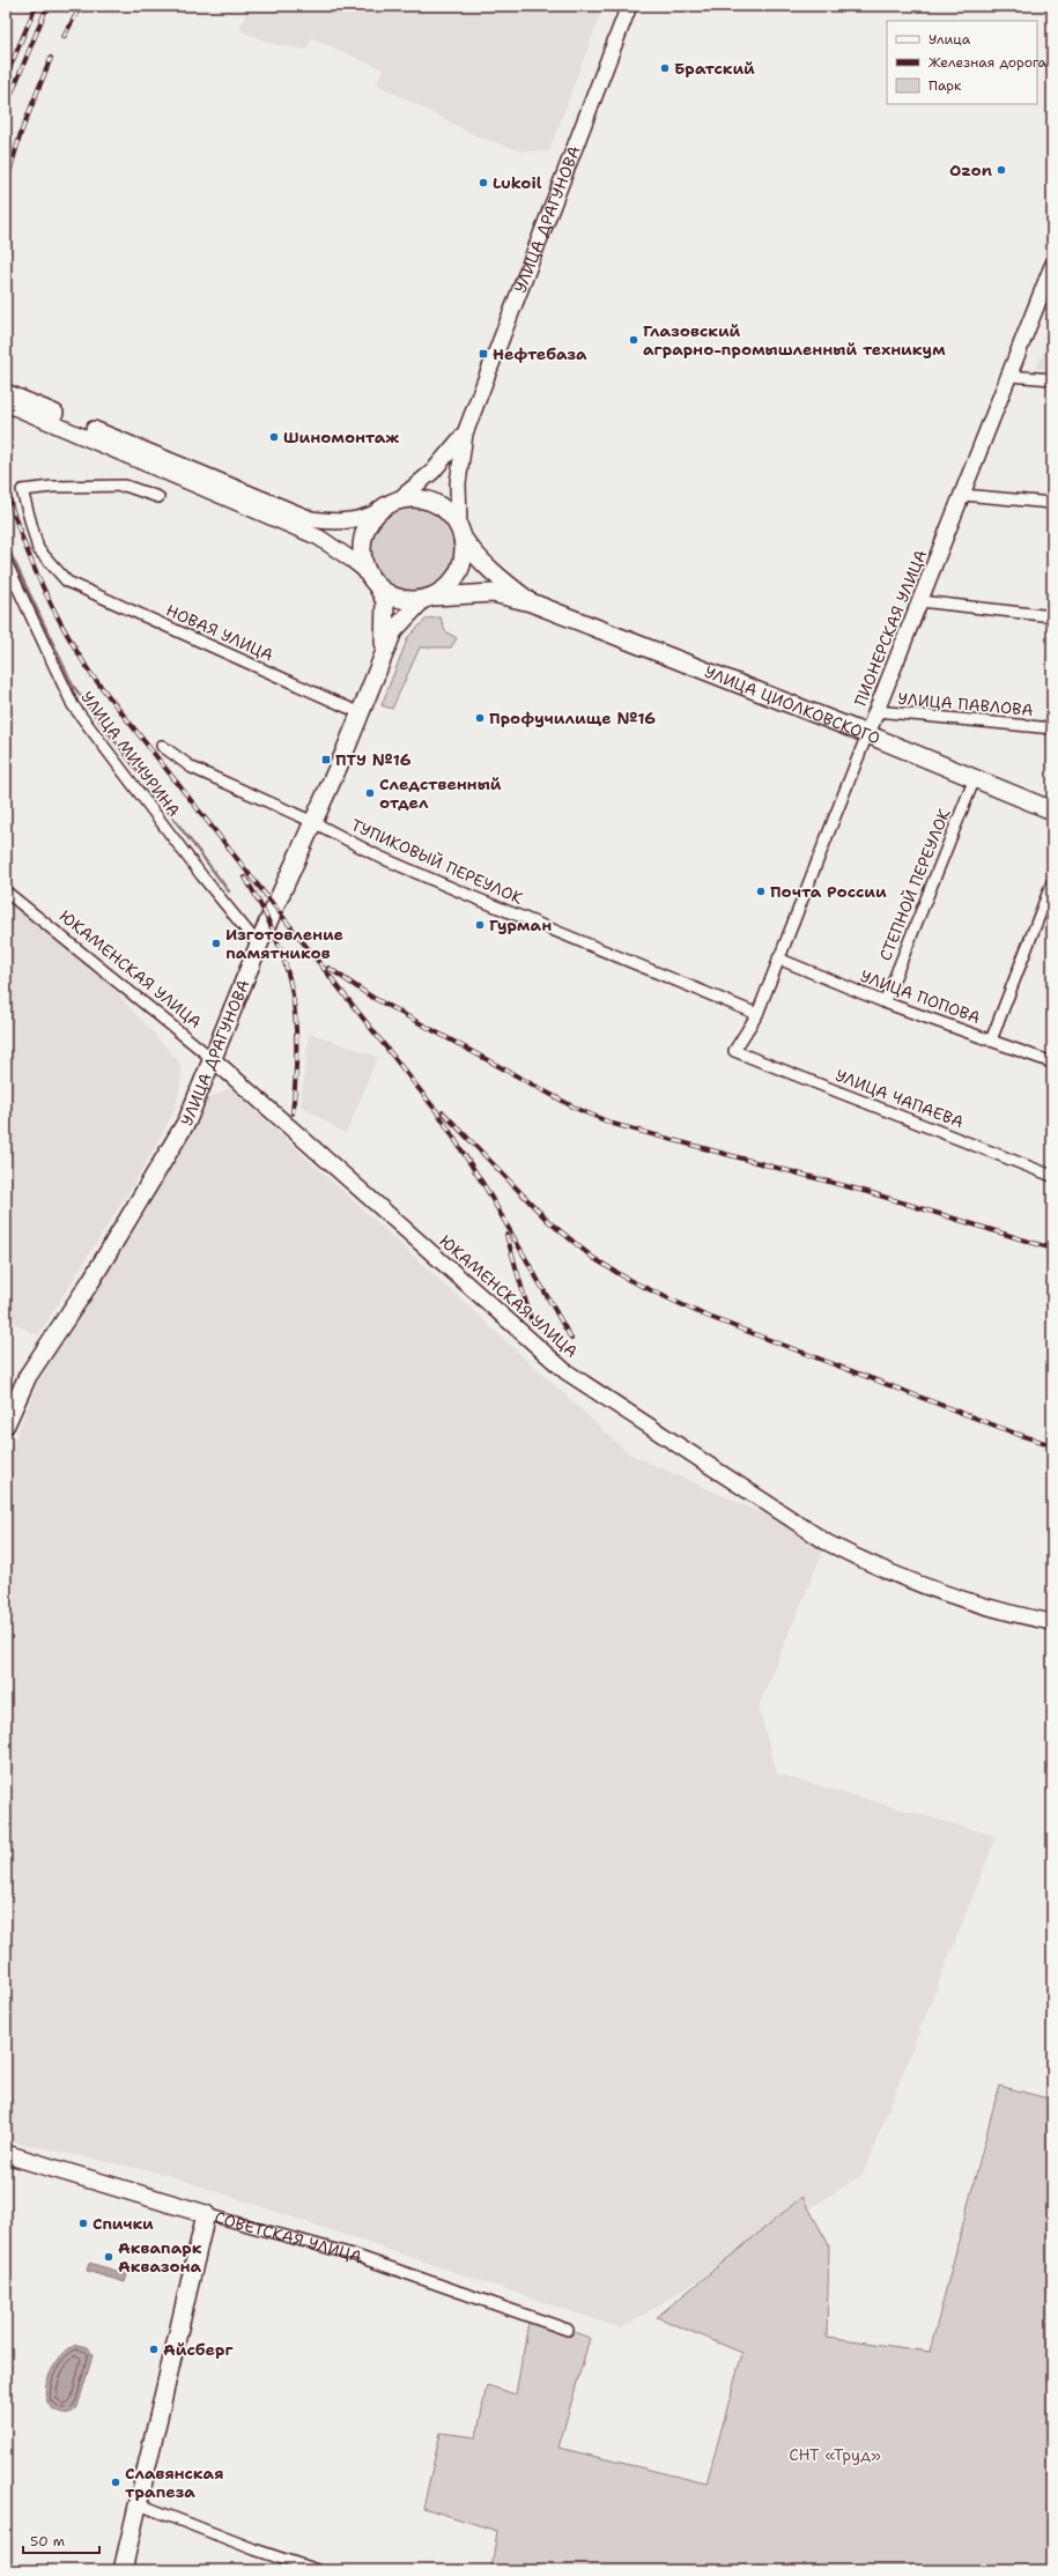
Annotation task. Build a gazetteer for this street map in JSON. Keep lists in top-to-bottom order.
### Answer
{
  "streets": {
    "main road": ["УЛИЦА ДРАГУНОВА", "УЛИЦА ЦИОЛКОВСКОГО", "СОВЕТСКАЯ УЛИЦА"],
    "street": [
      "ПИОНЕРСКАЯ УЛИЦА",
      "НОВАЯ УЛИЦА",
      "УЛИЦА ПАВЛОВА",
      "УЛИЦА МИЧУРИНА",
      "ТУПИКОВЫЙ ПЕРЕУЛОК",
      "СТЕПНОЙ ПЕРЕУЛОК",
      "ЮКАМЕНСКАЯ УЛИЦА",
      "УЛИЦА ПОПОВА",
      "УЛИЦА ЧАПАЕВА"
    ]
  },
  "crossings": [
    ["УЛИЦА ДРАГУНОВА", "НОВАЯ УЛИЦА"],
    ["УЛИЦА ДРАГУНОВА", "УЛИЦА ЦИОЛКОВСКОГО"],
    ["УЛИЦА ДРАГУНОВА", "УЛИЦА МИЧУРИНА"],
    ["УЛИЦА ДРАГУНОВА", "ТУПИКОВЫЙ ПЕРЕУЛОК"],
    ["УЛИЦА ДРАГУНОВА", "ЮКАМЕНСКАЯ УЛИЦА"],
    ["ПИОНЕРСКАЯ УЛИЦА", "УЛИЦА ПАВЛОВА"],
    ["ПИОНЕРСКАЯ УЛИЦА", "УЛИЦА ЦИОЛКОВСКОГО"],
    ["ПИОНЕРСКАЯ УЛИЦА", "ТУПИКОВЫЙ ПЕРЕУЛОК"],
    ["ПИОНЕРСКАЯ УЛИЦА", "УЛИЦА ПОПОВА"],
    ["ПИОНЕРСКАЯ УЛИЦА", "УЛИЦА ЧАПАЕВА"],
    ["УЛИЦА ЦИОЛКОВСКОГО", "СТЕПНОЙ ПЕРЕУЛОК"],
    ["СТЕПНОЙ ПЕРЕУЛОК", "УЛИЦА ПОПОВА"]
  ],
  "parks": ["СНТ «Труд»"],
  "places": {
    "other": [
      "Братский",
      "Ozon",
      "Lukoil",
      "Глазовский аграрно-промышленный техникум",
      "Шиномонтаж",
      "Профучилище №16",
      "Следственный отдел",
      "Почта России",
      "Гурман",
      "Изготовление памятников",
      "Спички",
      "Аквапарк Аквазона",
      "Айсберг",
      "Славянская трапеза"
    ],
    "transit": ["Нефтебаза", "ПТУ №16"]
  },
  "legend": ["Улица", "Железная дорога", "Парк"],
  "scale_bar": "50 m"
}
